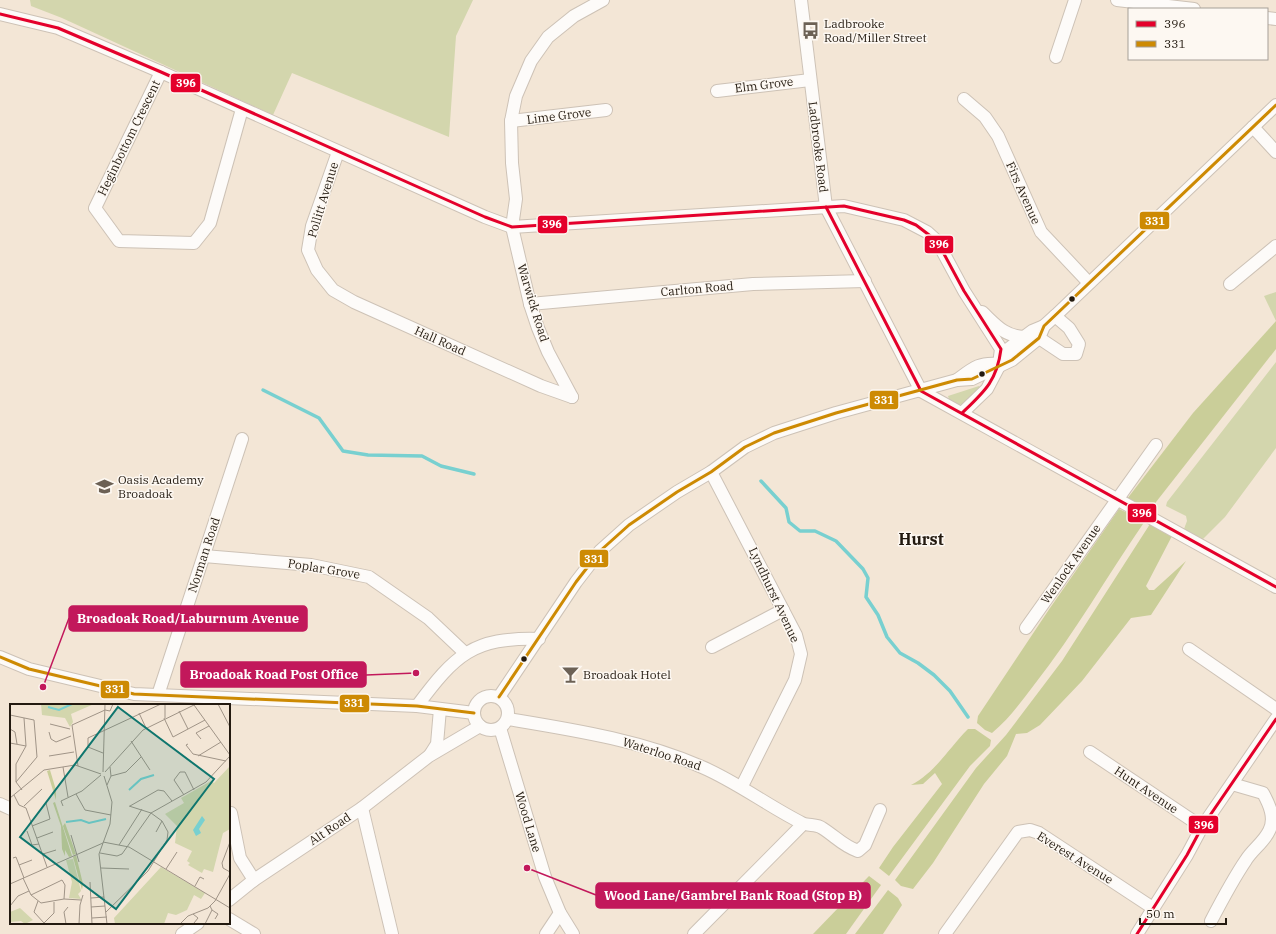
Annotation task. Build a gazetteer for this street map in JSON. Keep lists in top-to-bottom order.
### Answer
{
  "streets": {
    "street": [
      "Elm Grove",
      "Lime Grove",
      "Heginbottom Crescent",
      "Ladbrooke Road",
      "Firs Avenue",
      "Pollitt Avenue",
      "Carlton Road",
      "Warwick Road",
      "Hall Road",
      "Norman Road",
      "Wenlock Avenue",
      "Poplar Grove",
      "Lyndhurst Avenue",
      "Waterloo Road",
      "Hunt Avenue",
      "Wood Lane",
      "Alt Road",
      "Everest Avenue"
    ]
  },
  "crossings": [
    ["Elm Grove", "Ladbrooke Road"],
    ["Ladbrooke Road", "Carlton Road"],
    ["Pollitt Avenue", "Hall Road"],
    ["Carlton Road", "Warwick Road"],
    ["Warwick Road", "Hall Road"],
    ["Norman Road", "Poplar Grove"],
    ["Lyndhurst Avenue", "Waterloo Road"],
    ["Waterloo Road", "Wood Lane"],
    ["Waterloo Road", "Alt Road"],
    ["Wood Lane", "Alt Road"]
  ],
  "districts": ["Hurst"],
  "places": {
    "bus stop": ["Ladbrooke Road/Miller Street"],
    "school or university": ["Oasis Academy Broadoak"],
    "other": ["Broadoak Road Post Office", "Broadoak Road/Laburnum Avenue", "Wood Lane/Gambrel Bank Road (Stop B)"],
    "bar": ["Broadoak Hotel"]
  },
  "lines": ["transit line 396", "transit line 331"],
  "legend": ["396", "331"],
  "scale_bar": "50 m"
}
